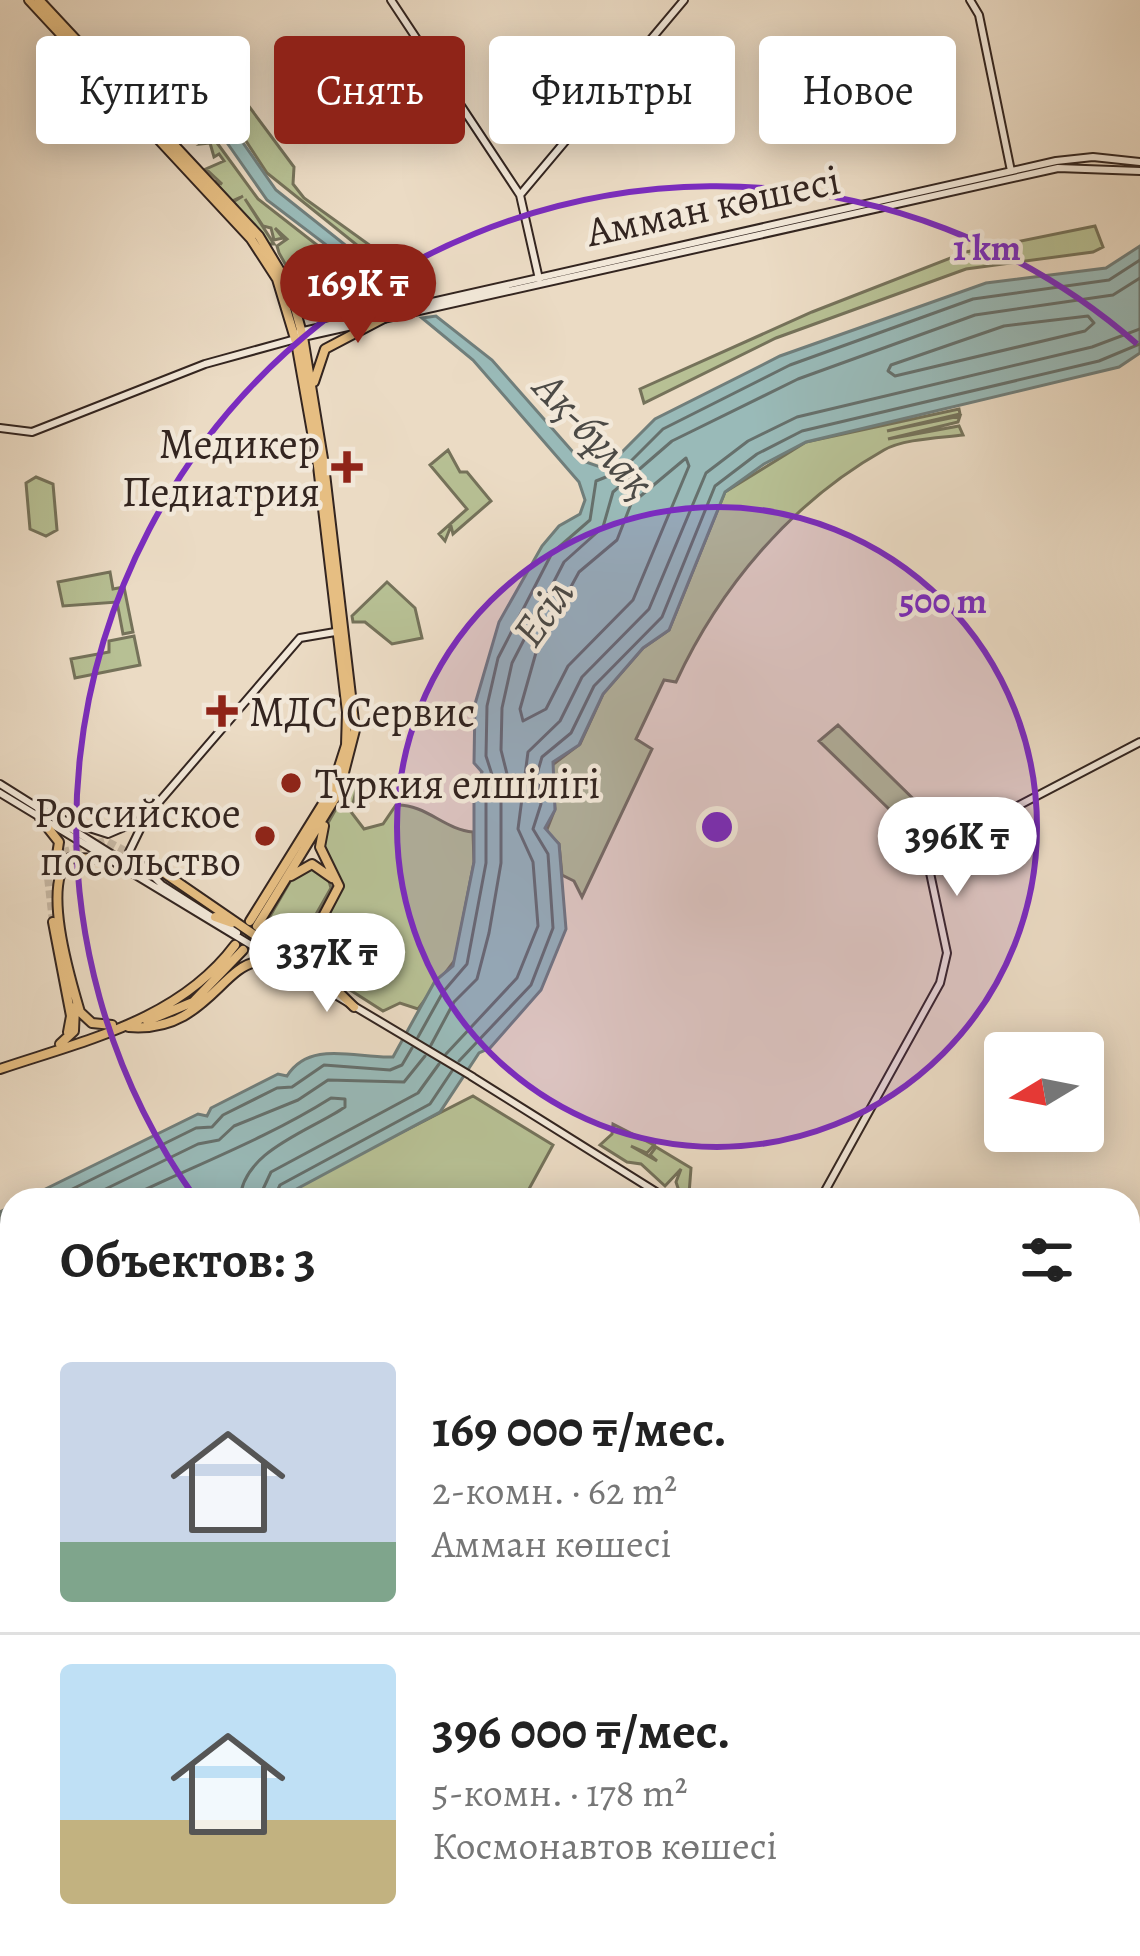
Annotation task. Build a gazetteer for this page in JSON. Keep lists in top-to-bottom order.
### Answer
{
  "streets": {
    "street": ["Амман көшесі"]
  },
  "water": ["Ақ-бұлақ", "Есіл"],
  "places": {
    "health": ["Медикер Педиатрия", "МДС Сервис"],
    "other": ["Түркия елшілігі", "Российское посольство"]
  },
  "north": "left",
  "page": {
    "chip": [
      "Купить",
      "Снять",
      "Фильтры",
      "Новое"
    ],
    "price": ["169K ₸", "396K ₸", "337K ₸"],
    "heading": "Объектов: 3",
    "list": [
      {
        "name": "169 000 ₸/мес.",
        "note": "2-комн. · 62 m² · Амман көшесі"
      },
      {
        "name": "396 000 ₸/мес.",
        "note": "5-комн. · 178 m² · Космонавтов көшесі"
      }
    ]
  },
  "rings": ["1 km", "500 m"]
}
